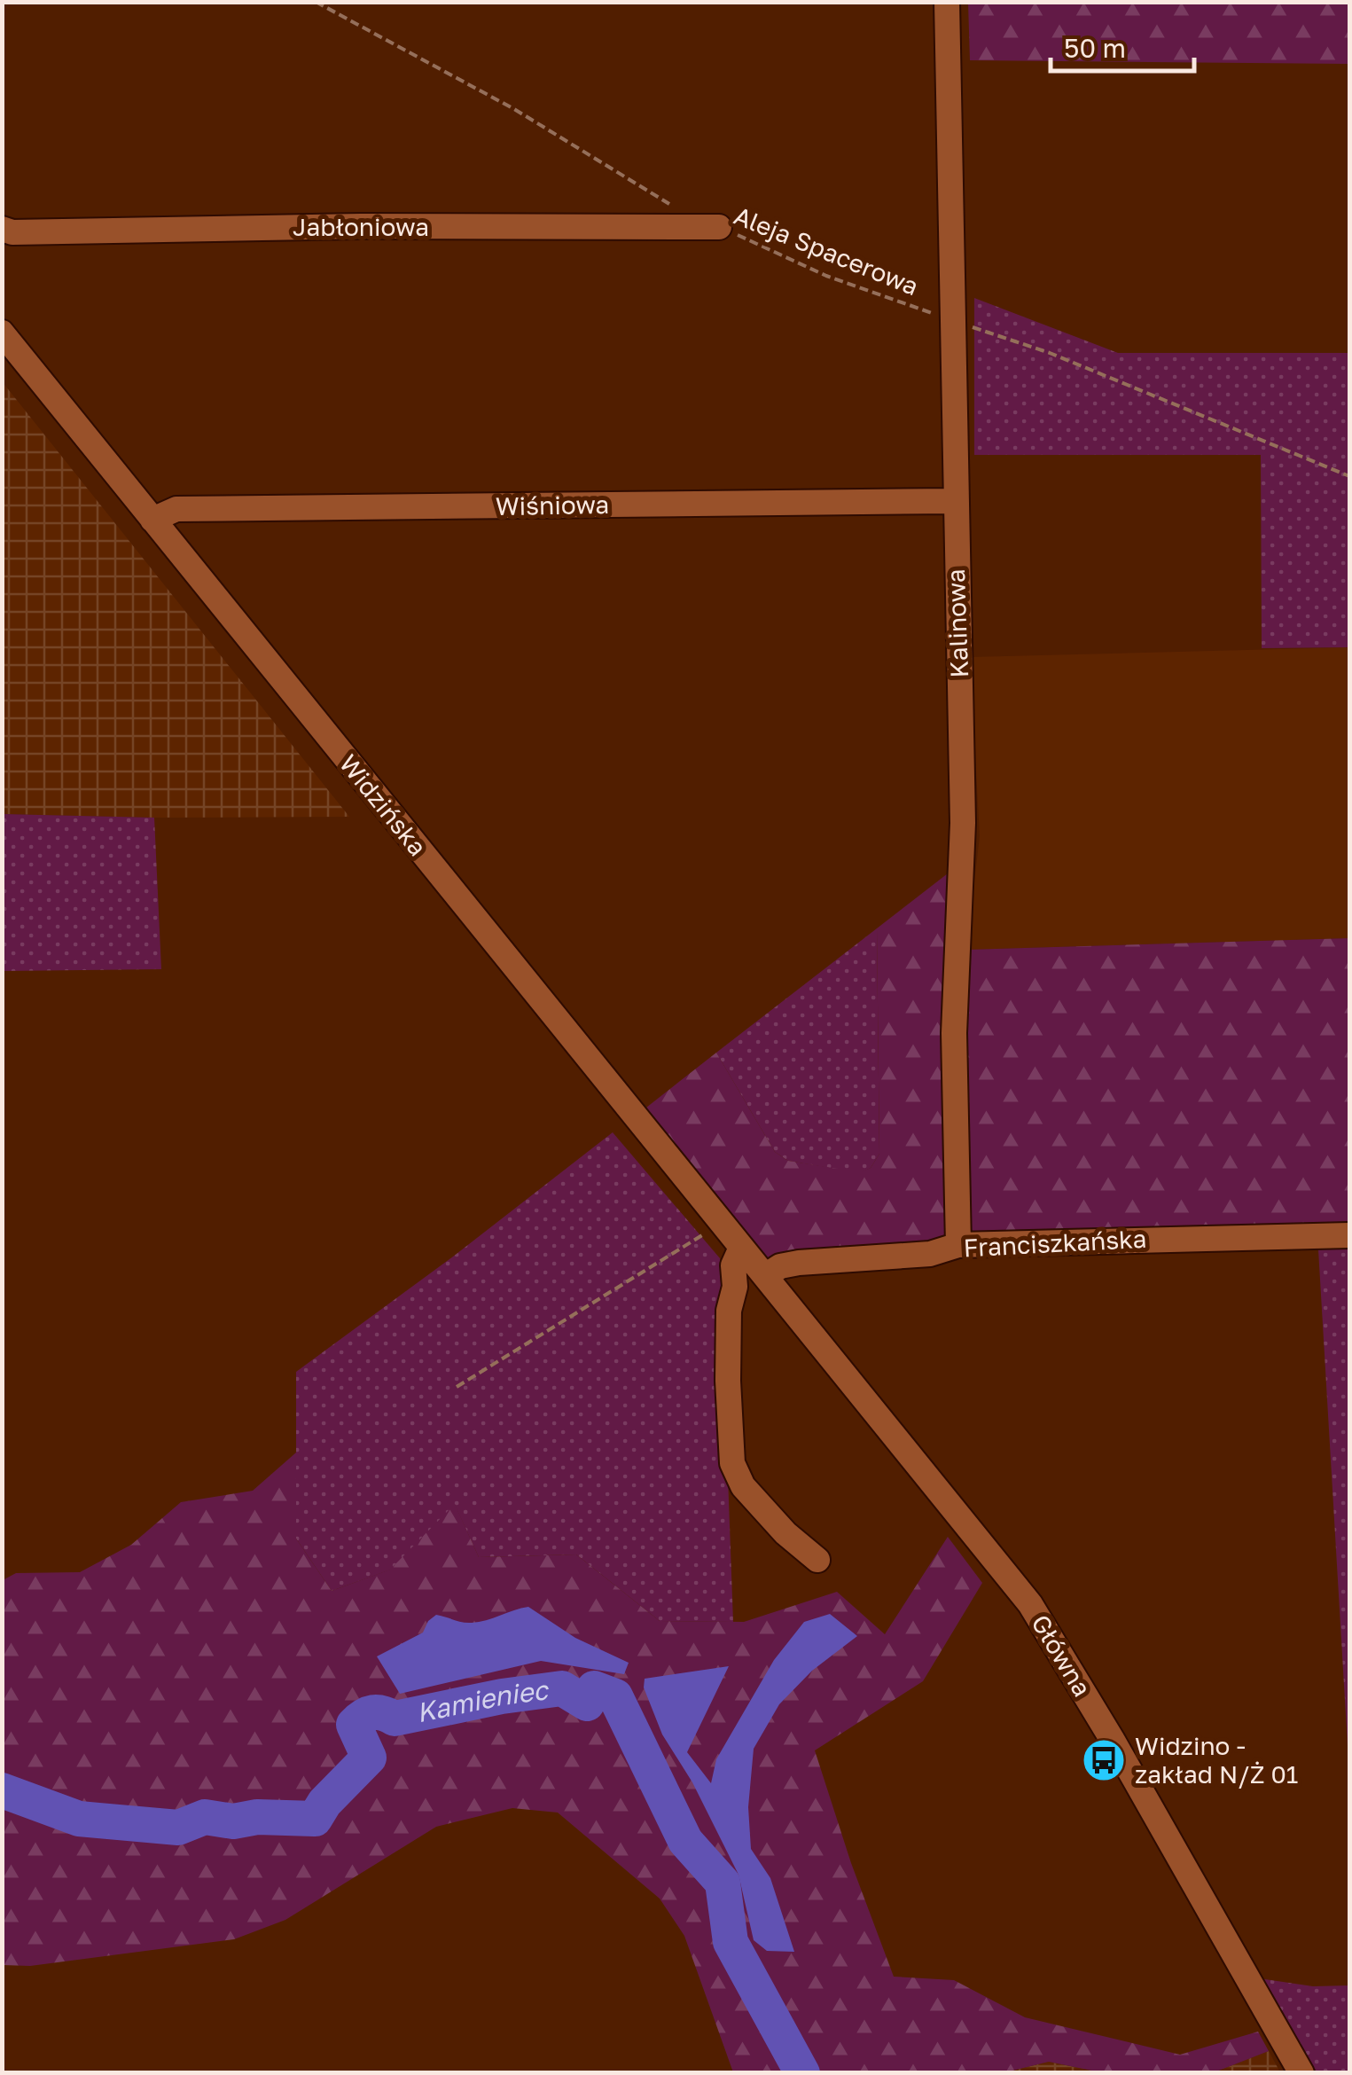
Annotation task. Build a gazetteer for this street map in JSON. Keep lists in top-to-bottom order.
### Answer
{
  "streets": {
    "street": [
      "Jabłoniowa",
      "Wiśniowa",
      "Kalinowa",
      "Widzińska",
      "Franciszkańska",
      "Główna"
    ],
    "path": ["Aleja Spacerowa"]
  },
  "crossings": [
    ["Jabłoniowa", "Aleja Spacerowa"],
    ["Aleja Spacerowa", "Kalinowa"],
    ["Wiśniowa", "Kalinowa"],
    ["Wiśniowa", "Widzińska"],
    ["Kalinowa", "Franciszkańska"],
    ["Widzińska", "Franciszkańska"],
    ["Widzińska", "Główna"],
    ["Franciszkańska", "Główna"]
  ],
  "water": ["Kamieniec"],
  "places": {
    "bus stop": ["Widzino - zakład N/Ż 01"]
  },
  "scale_bar": "50 m"
}
